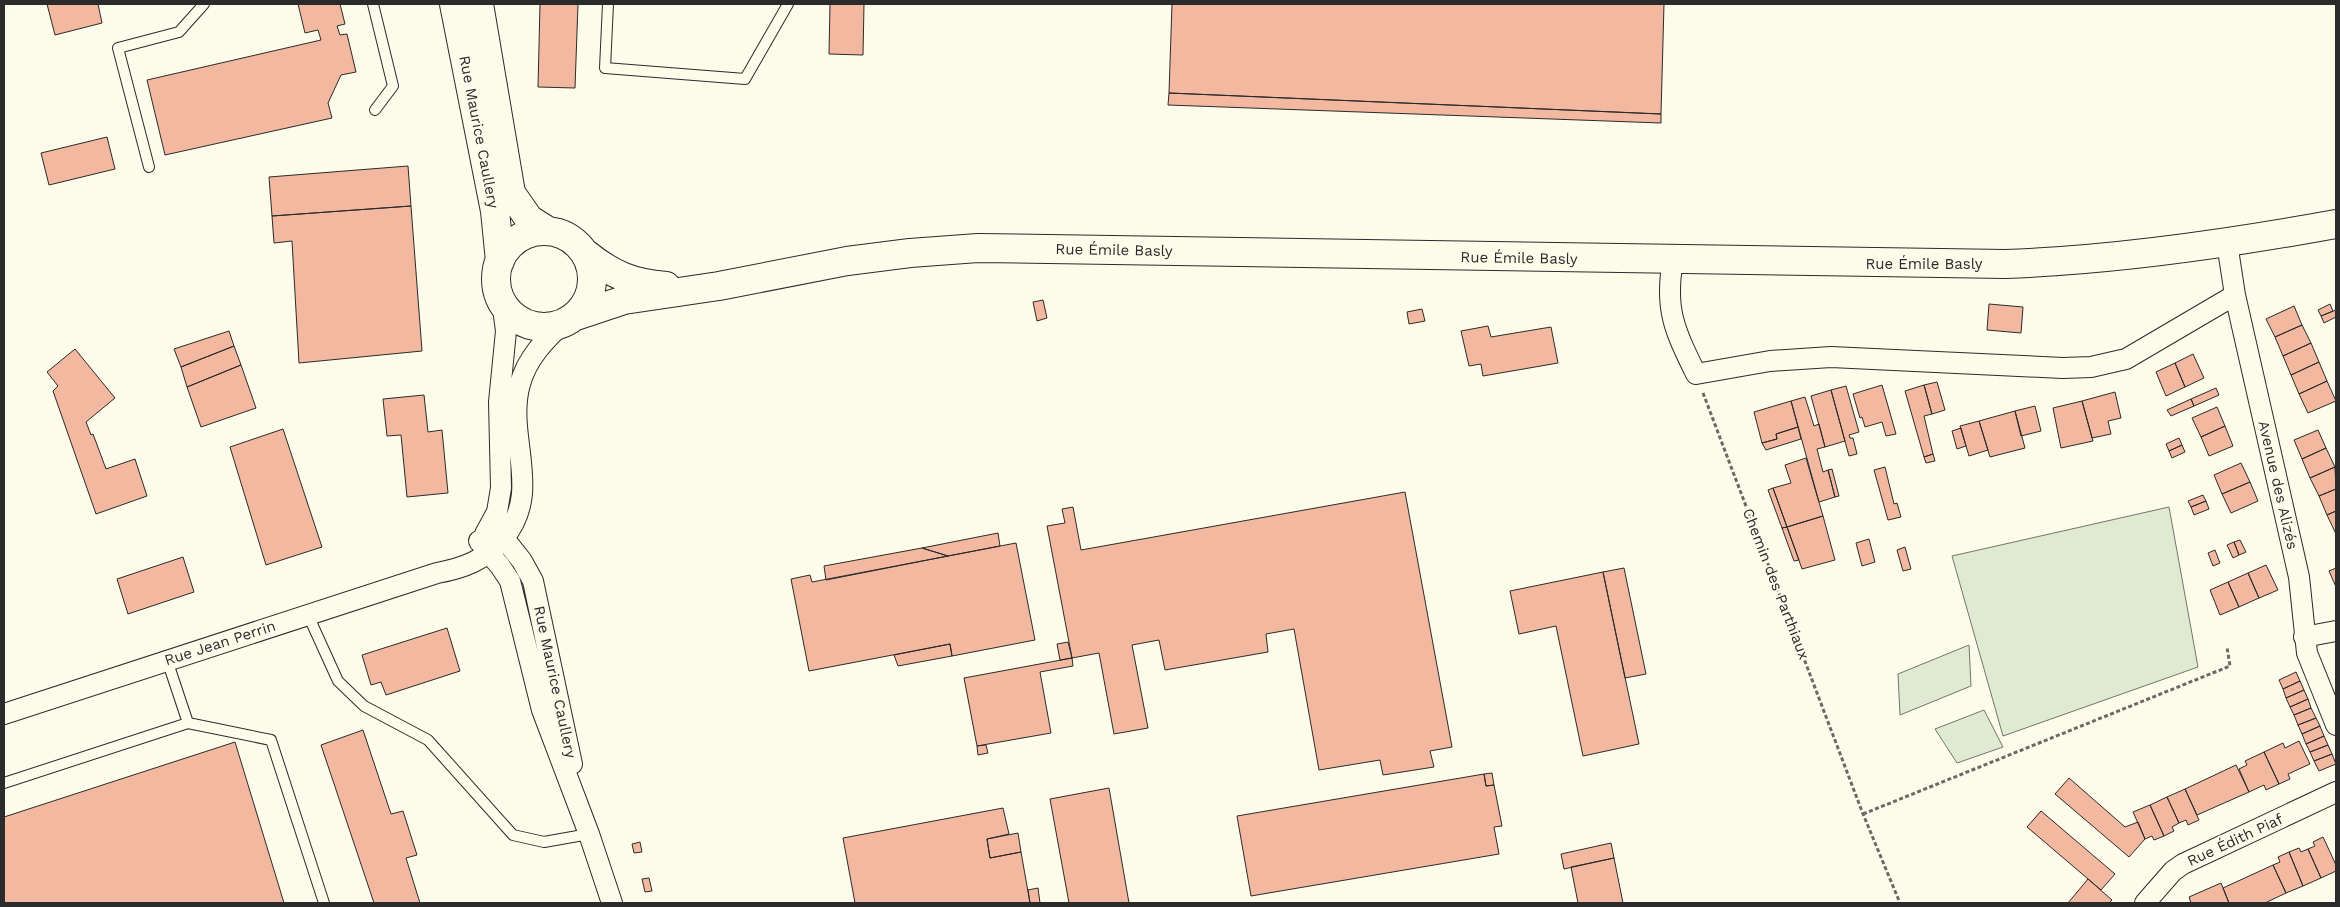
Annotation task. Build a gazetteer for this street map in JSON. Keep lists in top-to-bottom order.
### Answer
{
  "streets": {
    "street": [
      "Rue Maurice Caullery",
      "Rue Émile Basly",
      "Avenue des Alizés",
      "Rue Jean Perrin",
      "Rue Édith Piaf"
    ],
    "path": ["Chemin des Parthiaux"]
  },
  "crossings": [
    ["Rue Maurice Caullery", "Rue Émile Basly"],
    ["Rue Maurice Caullery", "Rue Jean Perrin"],
    ["Rue Émile Basly", "Avenue des Alizés"]
  ]
}
